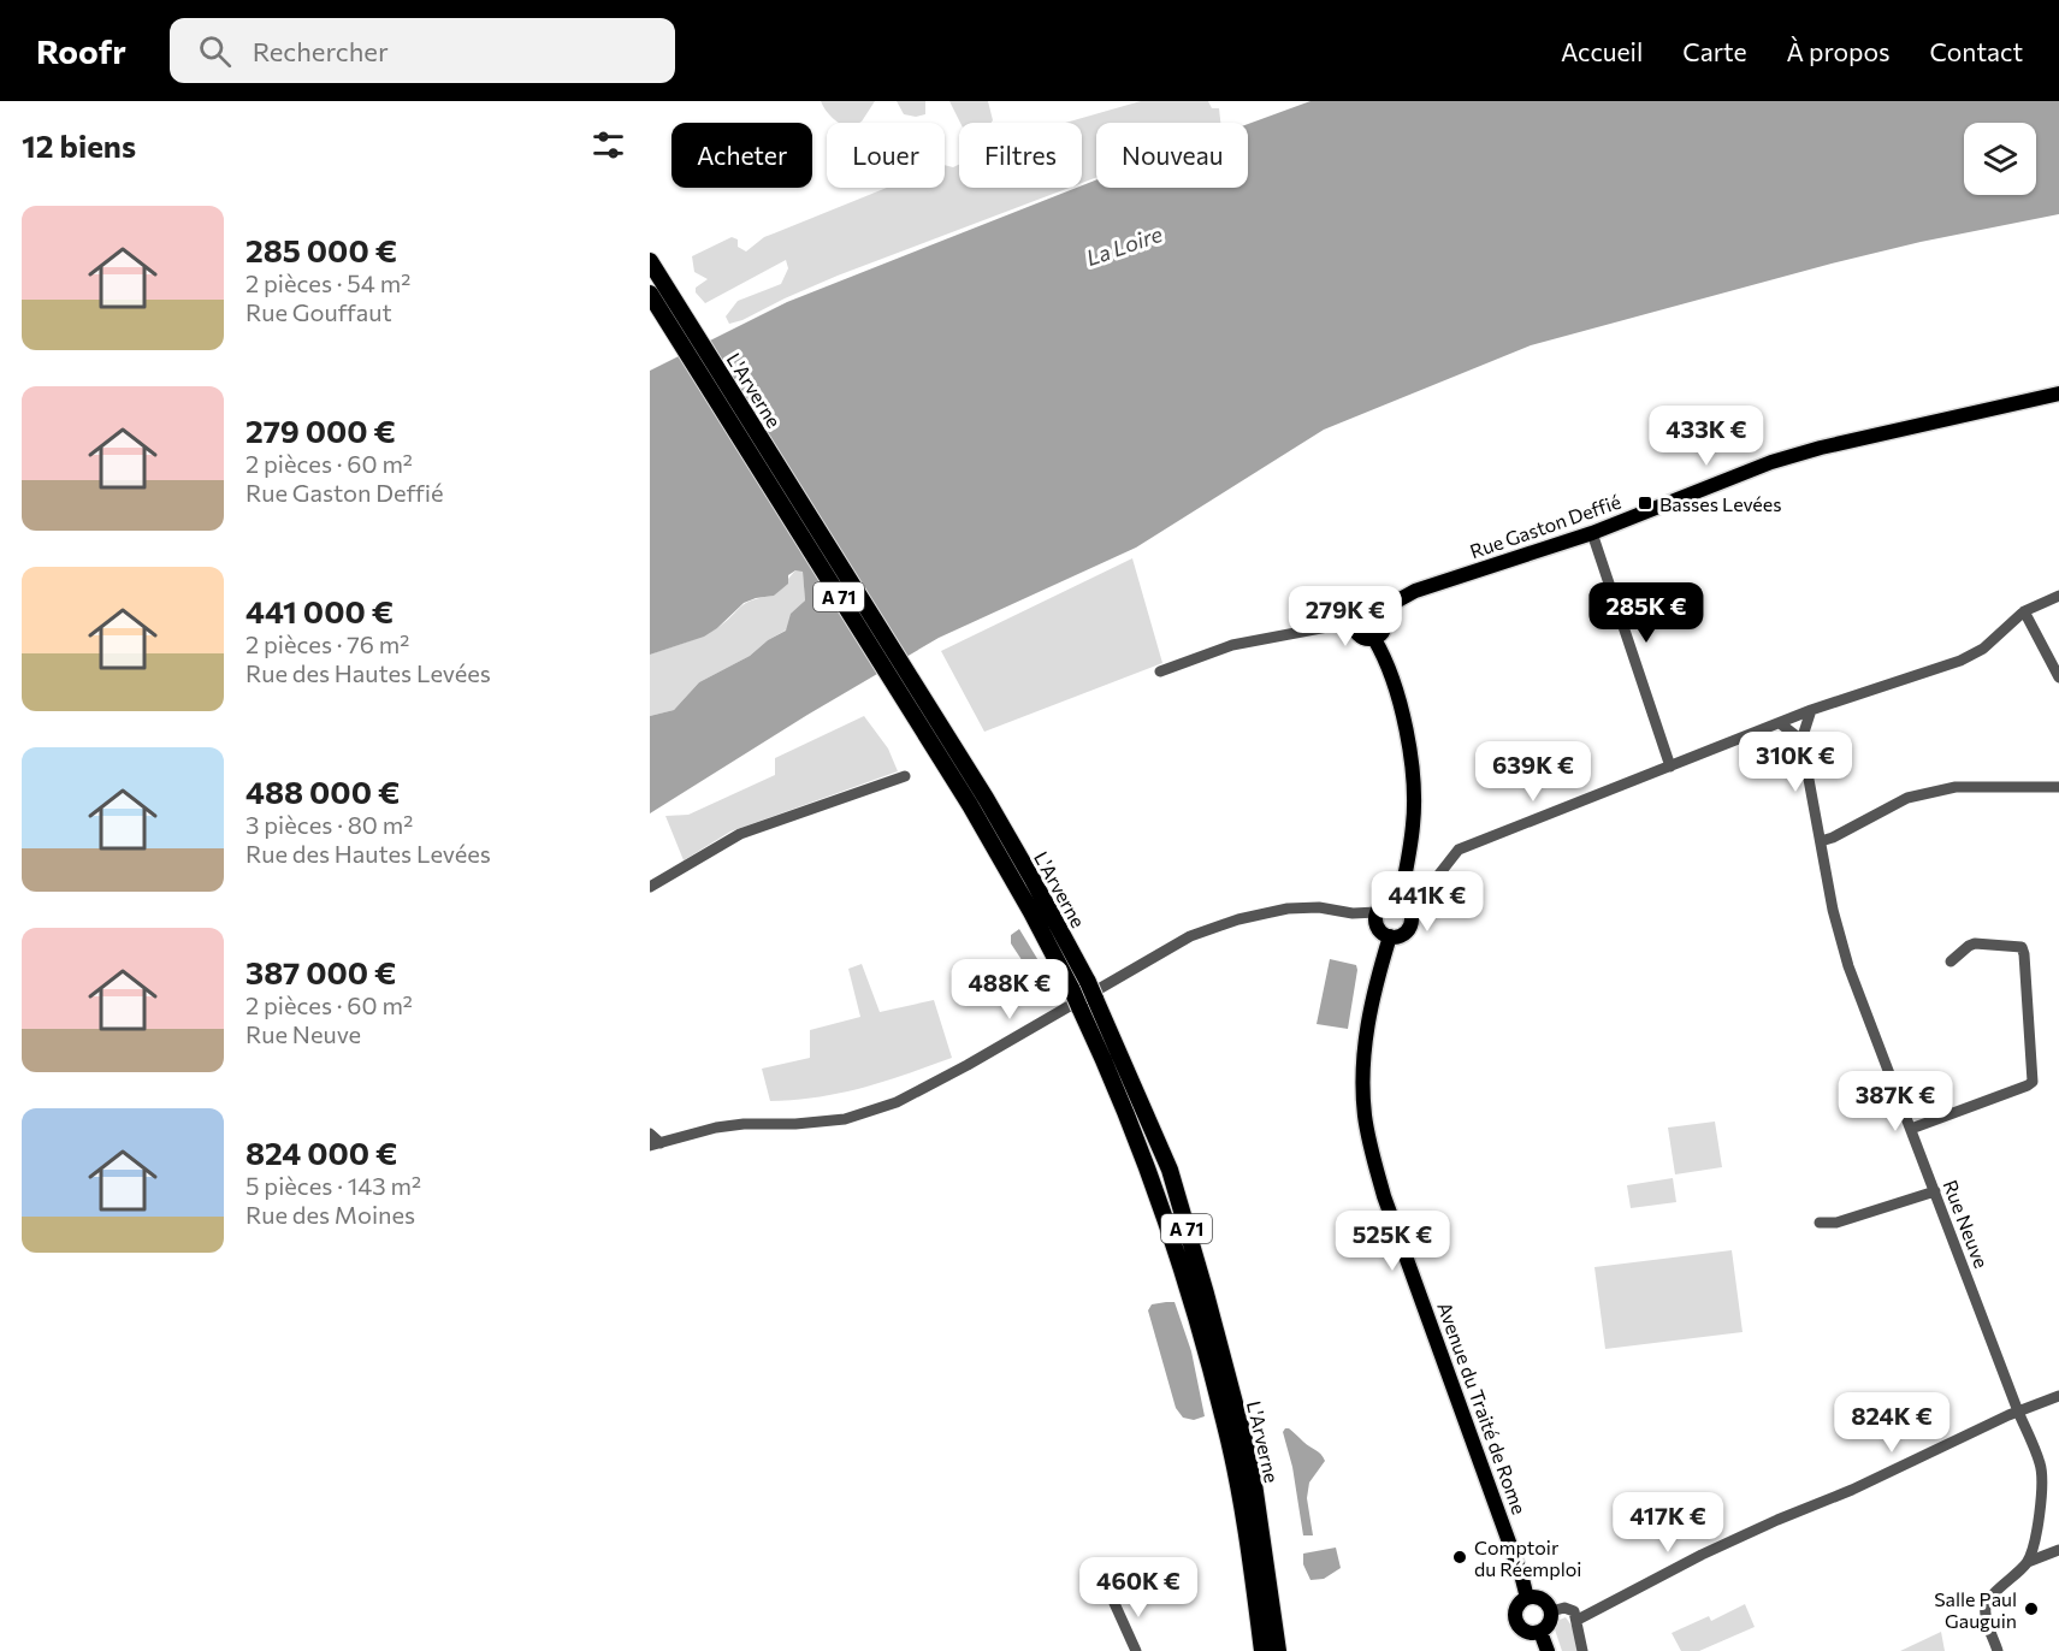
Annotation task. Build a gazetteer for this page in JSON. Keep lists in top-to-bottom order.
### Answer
{
  "streets": {
    "highway": ["L'Arverne", "A 71"],
    "main road": ["Rue Gaston Deffié", "Avenue du Traité de Rome"],
    "street": ["Rue Neuve"]
  },
  "water": ["La Loire"],
  "places": {
    "transit": ["Basses Levées"],
    "other": ["Comptoir du Réemploi", "Salle Paul Gauguin"]
  },
  "page": {
    "header": "Roofr",
    "search": "Rechercher",
    "nav": [
      "Accueil",
      "Carte",
      "À propos",
      "Contact"
    ],
    "heading": "12 biens",
    "chip": [
      "Acheter",
      "Louer",
      "Filtres",
      "Nouveau"
    ],
    "list": [
      {
        "name": "285 000 €",
        "note": "2 pièces · 54 m² · Rue Gouffaut"
      },
      {
        "name": "279 000 €",
        "note": "2 pièces · 60 m² · Rue Gaston Deffié"
      },
      {
        "name": "441 000 €",
        "note": "2 pièces · 76 m² · Rue des Hautes Levées"
      },
      {
        "name": "488 000 €",
        "note": "3 pièces · 80 m² · Rue des Hautes Levées"
      },
      {
        "name": "387 000 €",
        "note": "2 pièces · 60 m² · Rue Neuve"
      },
      {
        "name": "824 000 €",
        "note": "5 pièces · 143 m² · Rue des Moines"
      }
    ],
    "price": [
      "433K €",
      "285K €",
      "279K €",
      "310K €",
      "639K €",
      "441K €",
      "488K €",
      "387K €",
      "525K €",
      "824K €",
      "417K €",
      "460K €"
    ]
  }
}
